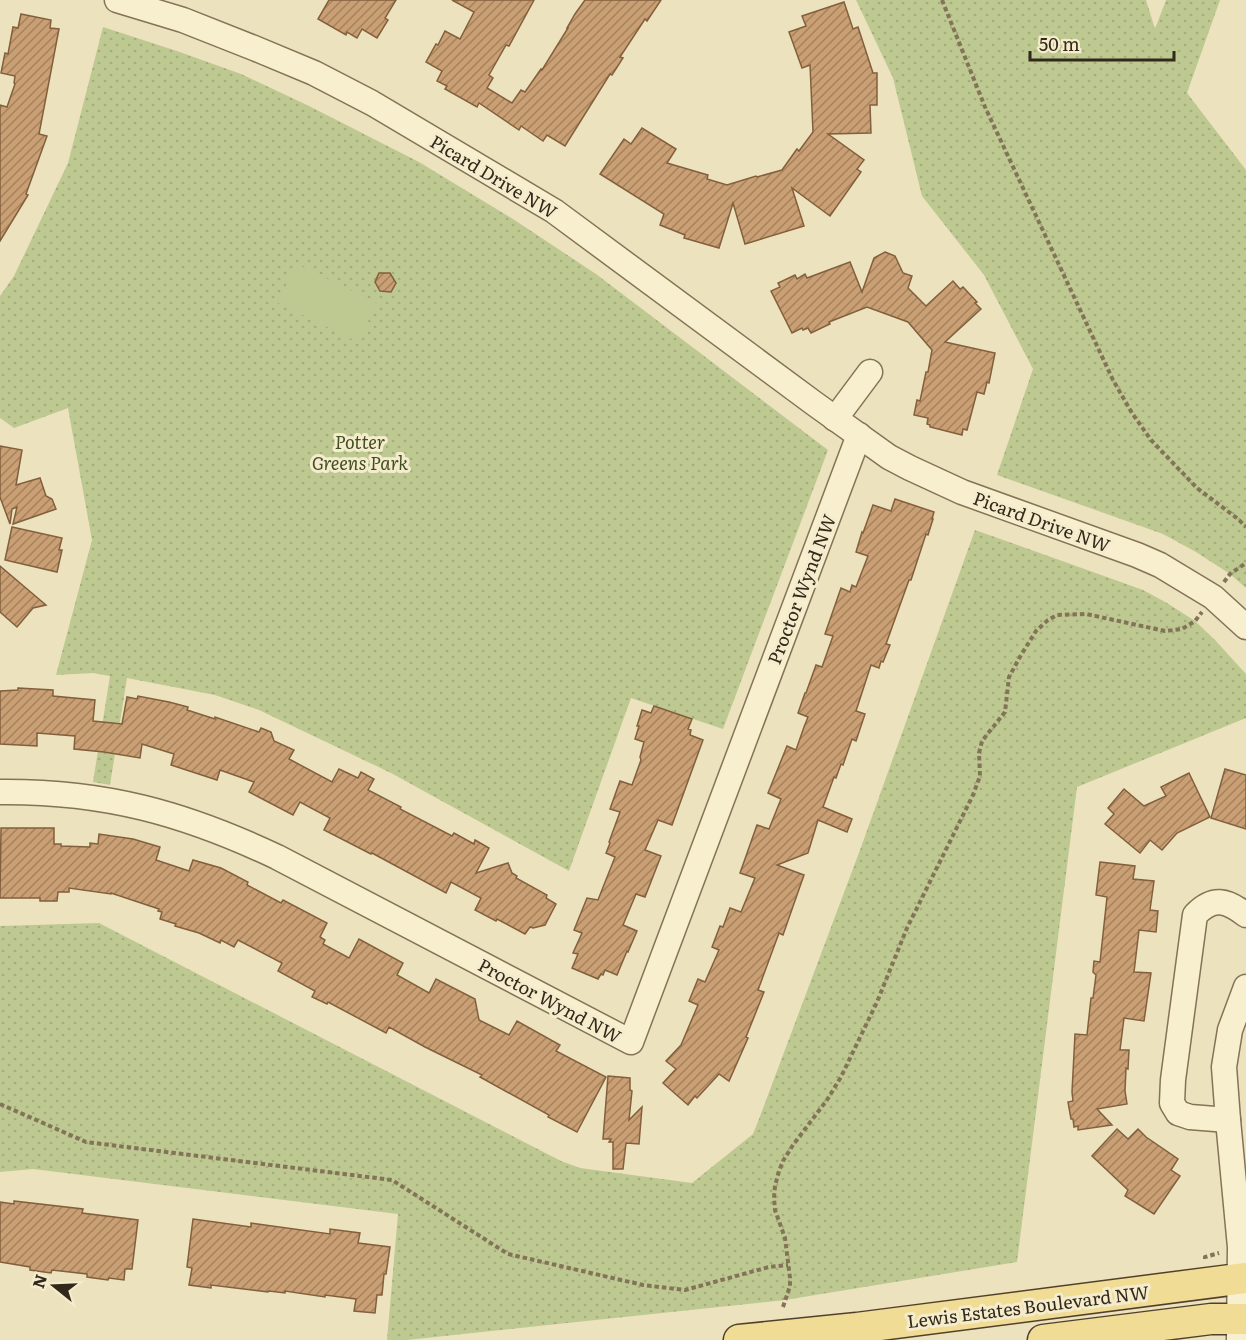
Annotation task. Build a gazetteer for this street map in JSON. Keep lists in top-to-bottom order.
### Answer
{
  "streets": {
    "main road": ["Lewis Estates Boulevard NW"],
    "street": ["Picard Drive NW", "Proctor Wynd NW"]
  },
  "crossings": [
    ["Picard Drive NW", "Proctor Wynd NW"]
  ],
  "parks": ["Potter Greens Park"],
  "scale_bar": "50 m",
  "north": "left"
}
